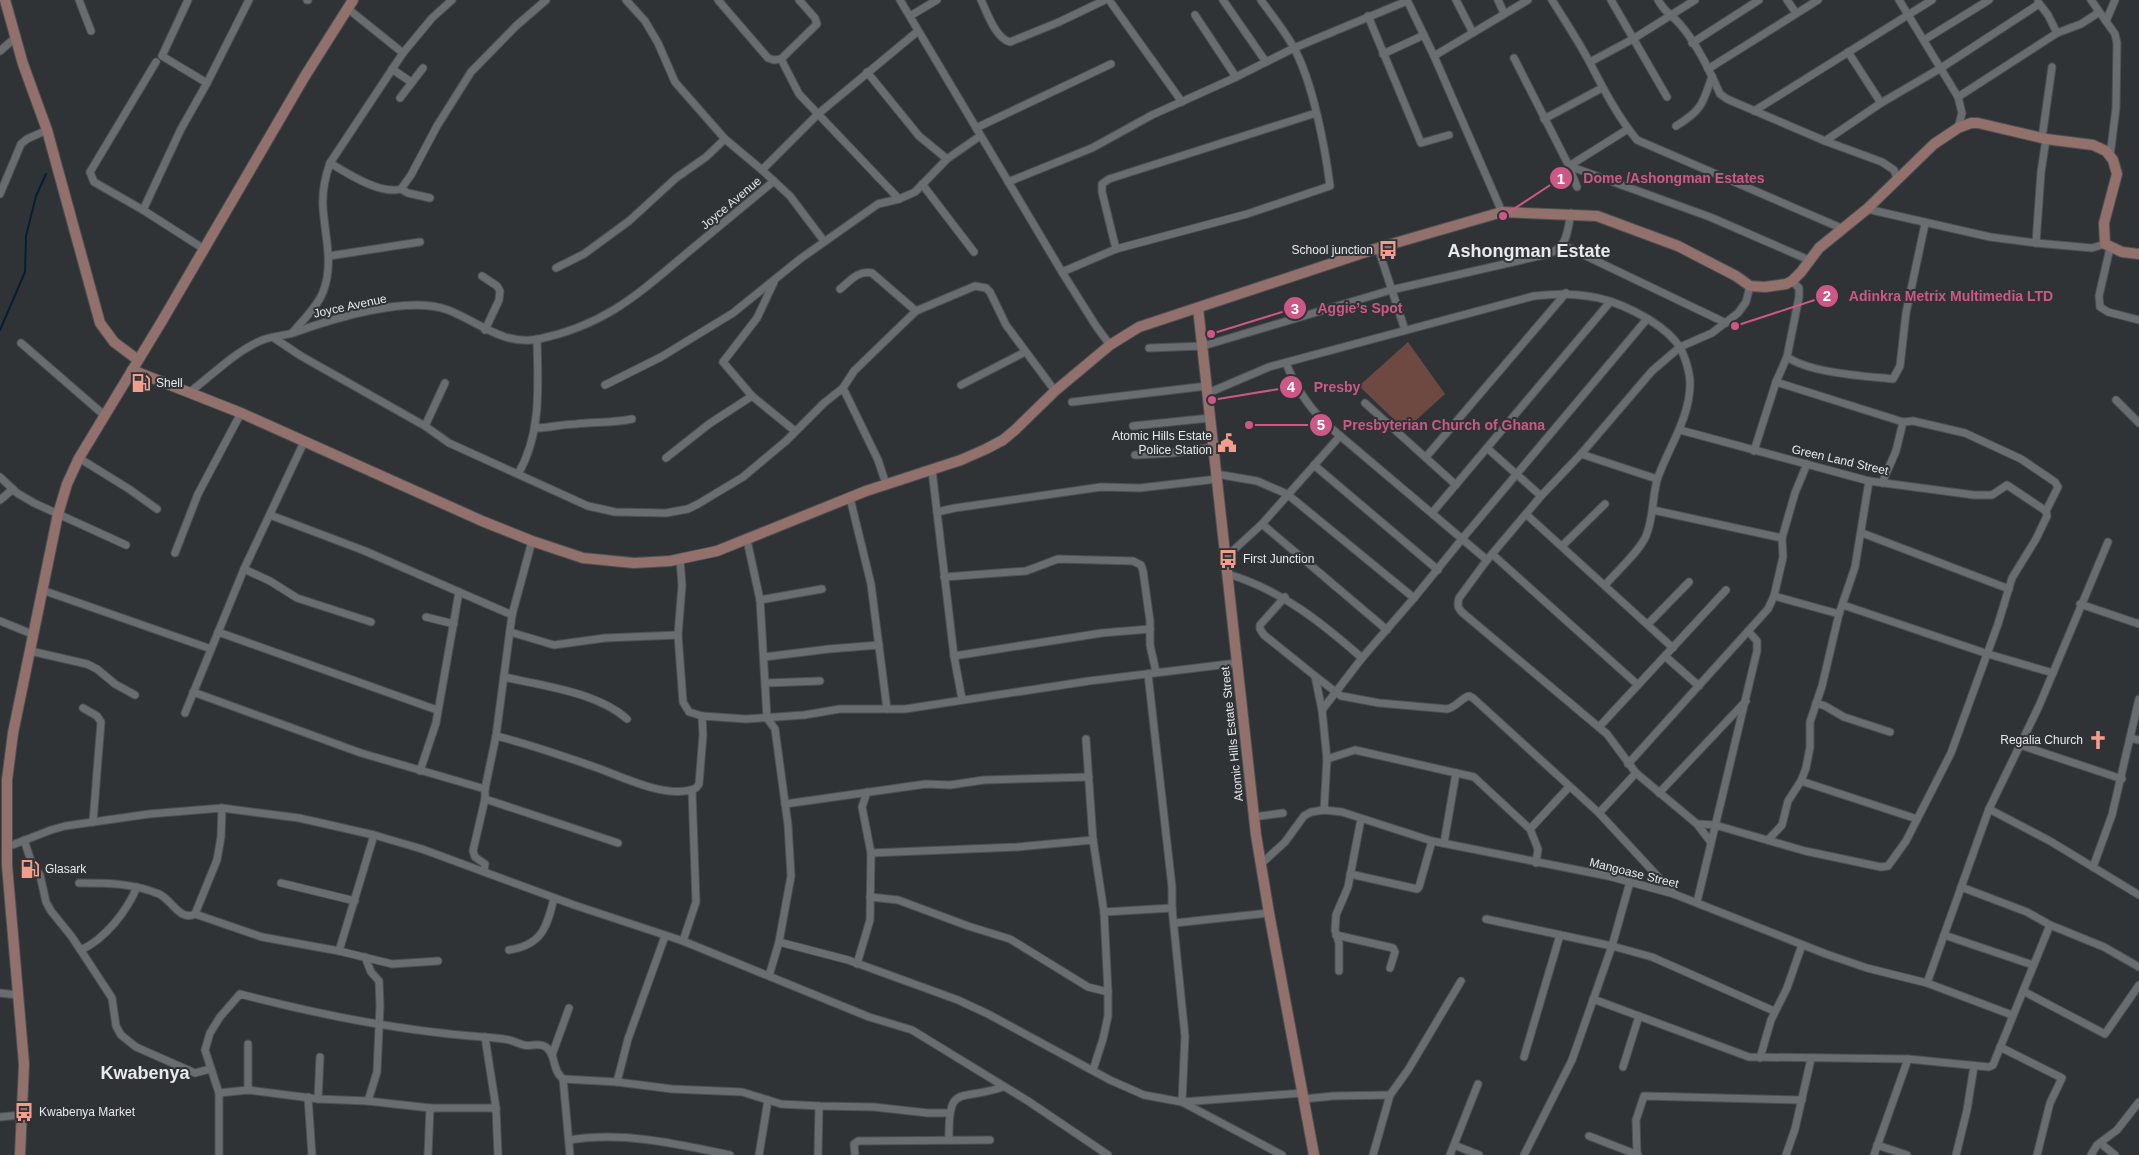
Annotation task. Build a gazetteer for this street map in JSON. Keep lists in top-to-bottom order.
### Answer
{
  "streets": {
    "street": [
      "Joyce Avenue",
      "Green Land Street",
      "Atomic Hills Estate Street",
      "Mangoase Street"
    ]
  },
  "districts": ["Ashongman Estate", "Kwabenya"],
  "places": {
    "other": [
      "Dome /Ashongman Estates",
      "Adinkra Metrix Multimedia LTD",
      "Aggie’s Spot",
      "Presby",
      "Presbyterian Church of Ghana"
    ],
    "bus stop": ["School junction", "First Junction", "Kwabenya Market"],
    "fuel station": ["Shell", "Glasark"],
    "public building": ["Atomic Hills Estate Police Station"],
    "church": ["Regalia Church"]
  }
}
